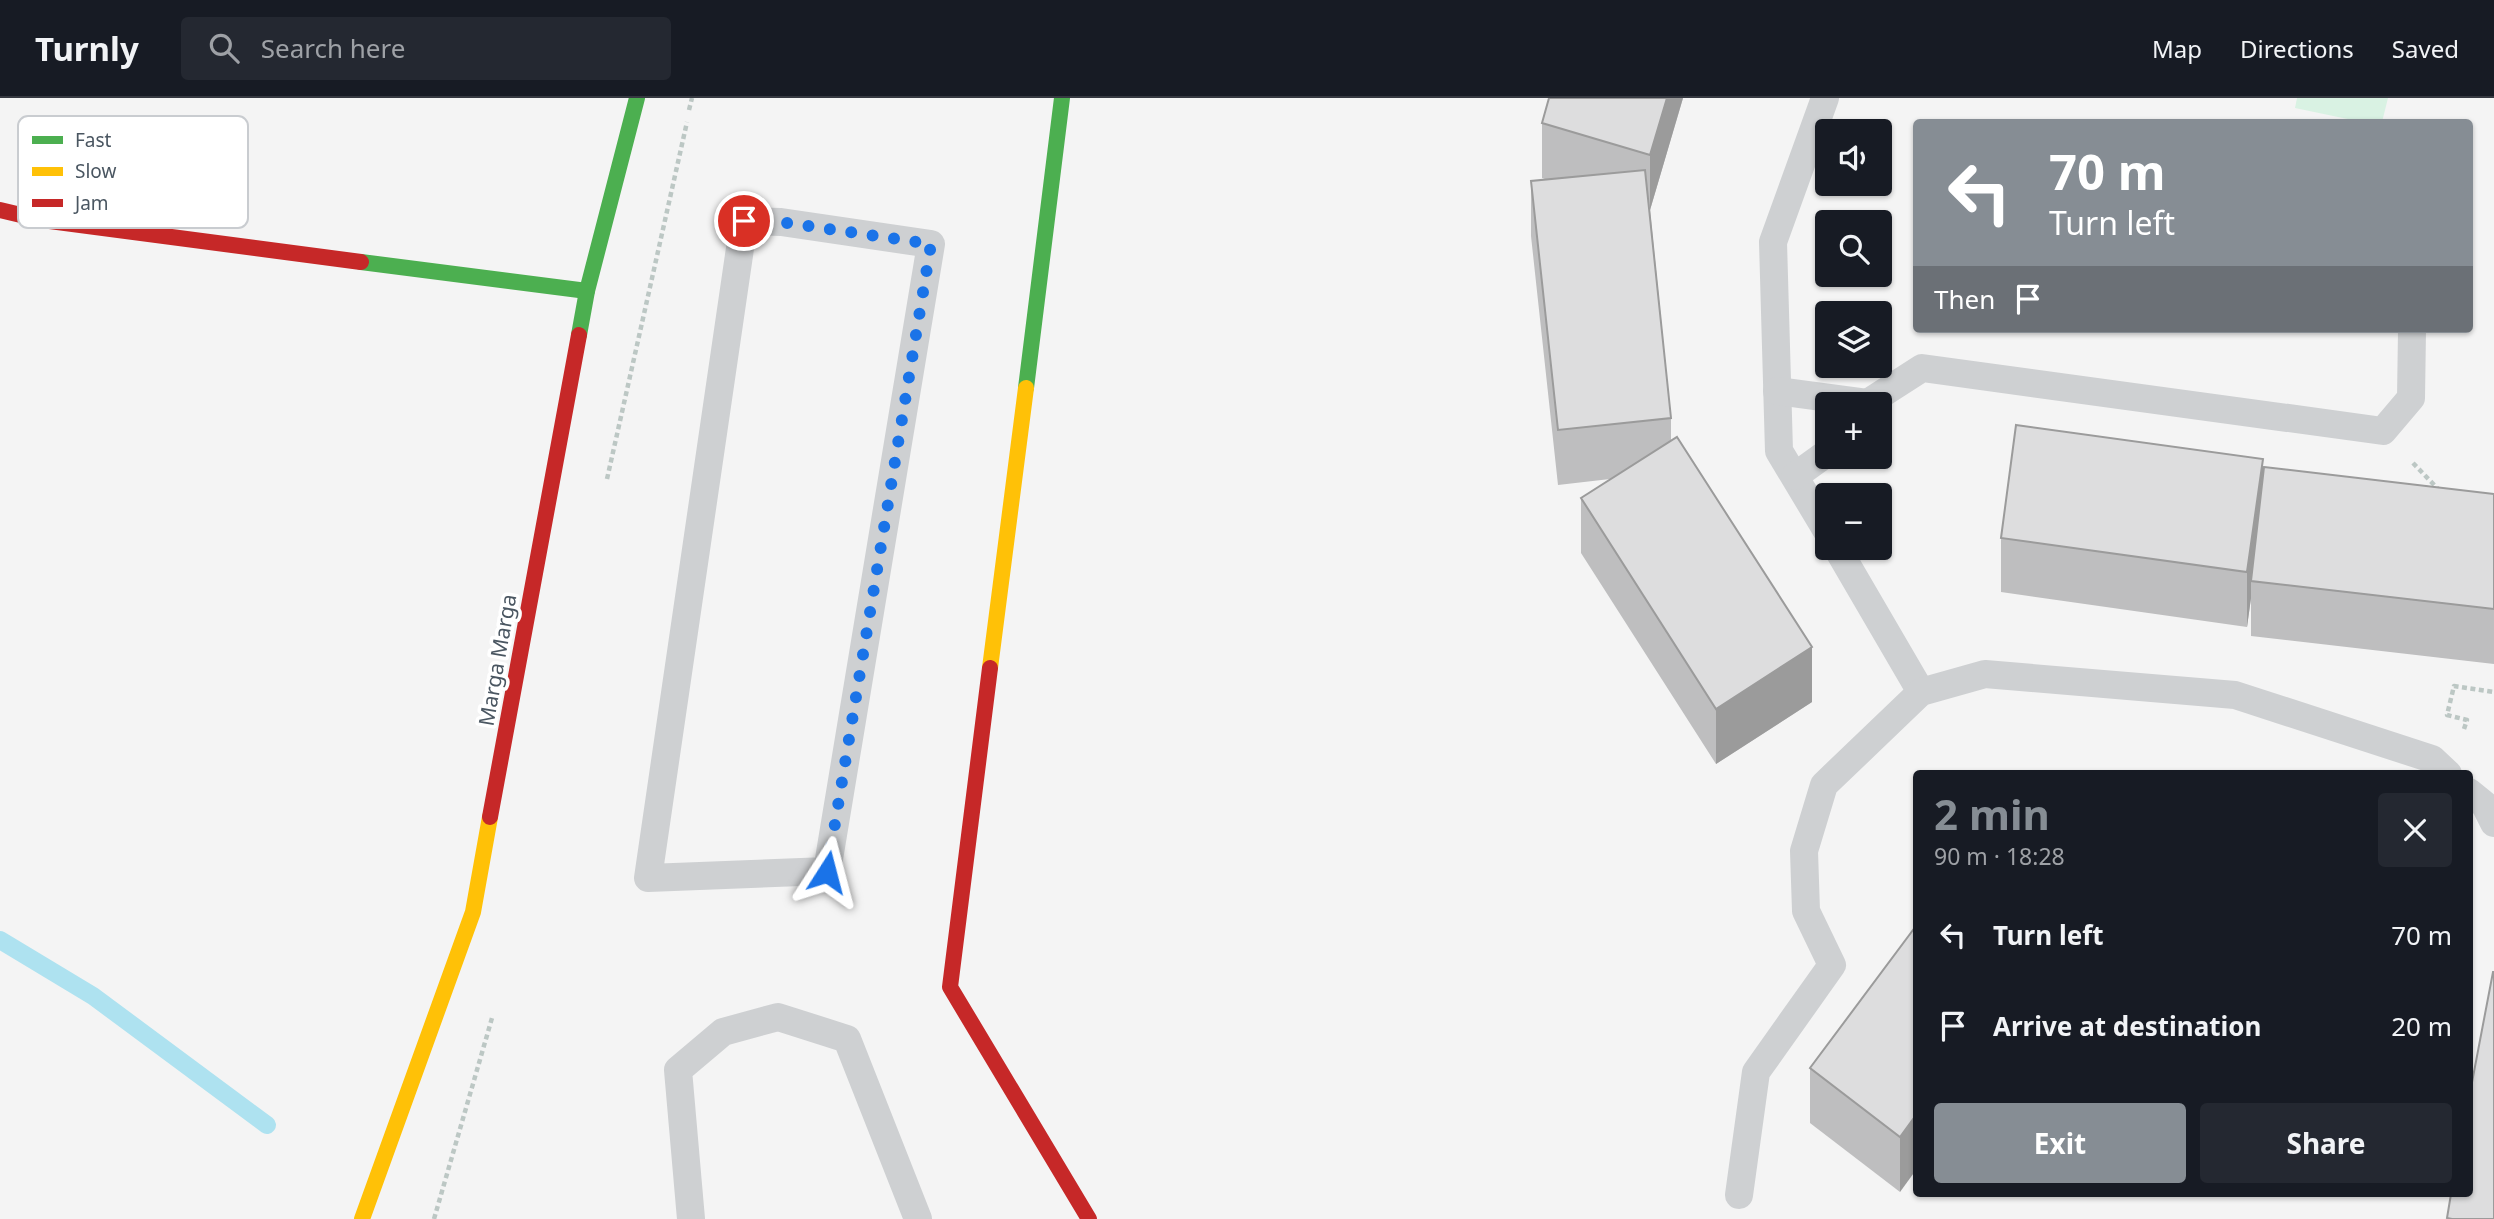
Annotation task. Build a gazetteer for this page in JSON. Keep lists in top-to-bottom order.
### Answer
{
  "streets": {
    "street": ["Marga Marga"]
  },
  "legend": ["Fast", "Slow", "Jam"],
  "page": {
    "header": "Turnly",
    "search": "Search here",
    "nav": ["Map", "Directions", "Saved"],
    "map_buttons": ["+", "−"],
    "turn": ["70 m", "Turn left"],
    "then": "Then",
    "heading": ["2 min", "90 m · 18:28"],
    "list": [
      {
        "name": "Turn left",
        "value": "70 m"
      },
      {
        "name": "Arrive at destination",
        "value": "20 m"
      }
    ],
    "buttons": ["Exit", "Share"]
  }
}
